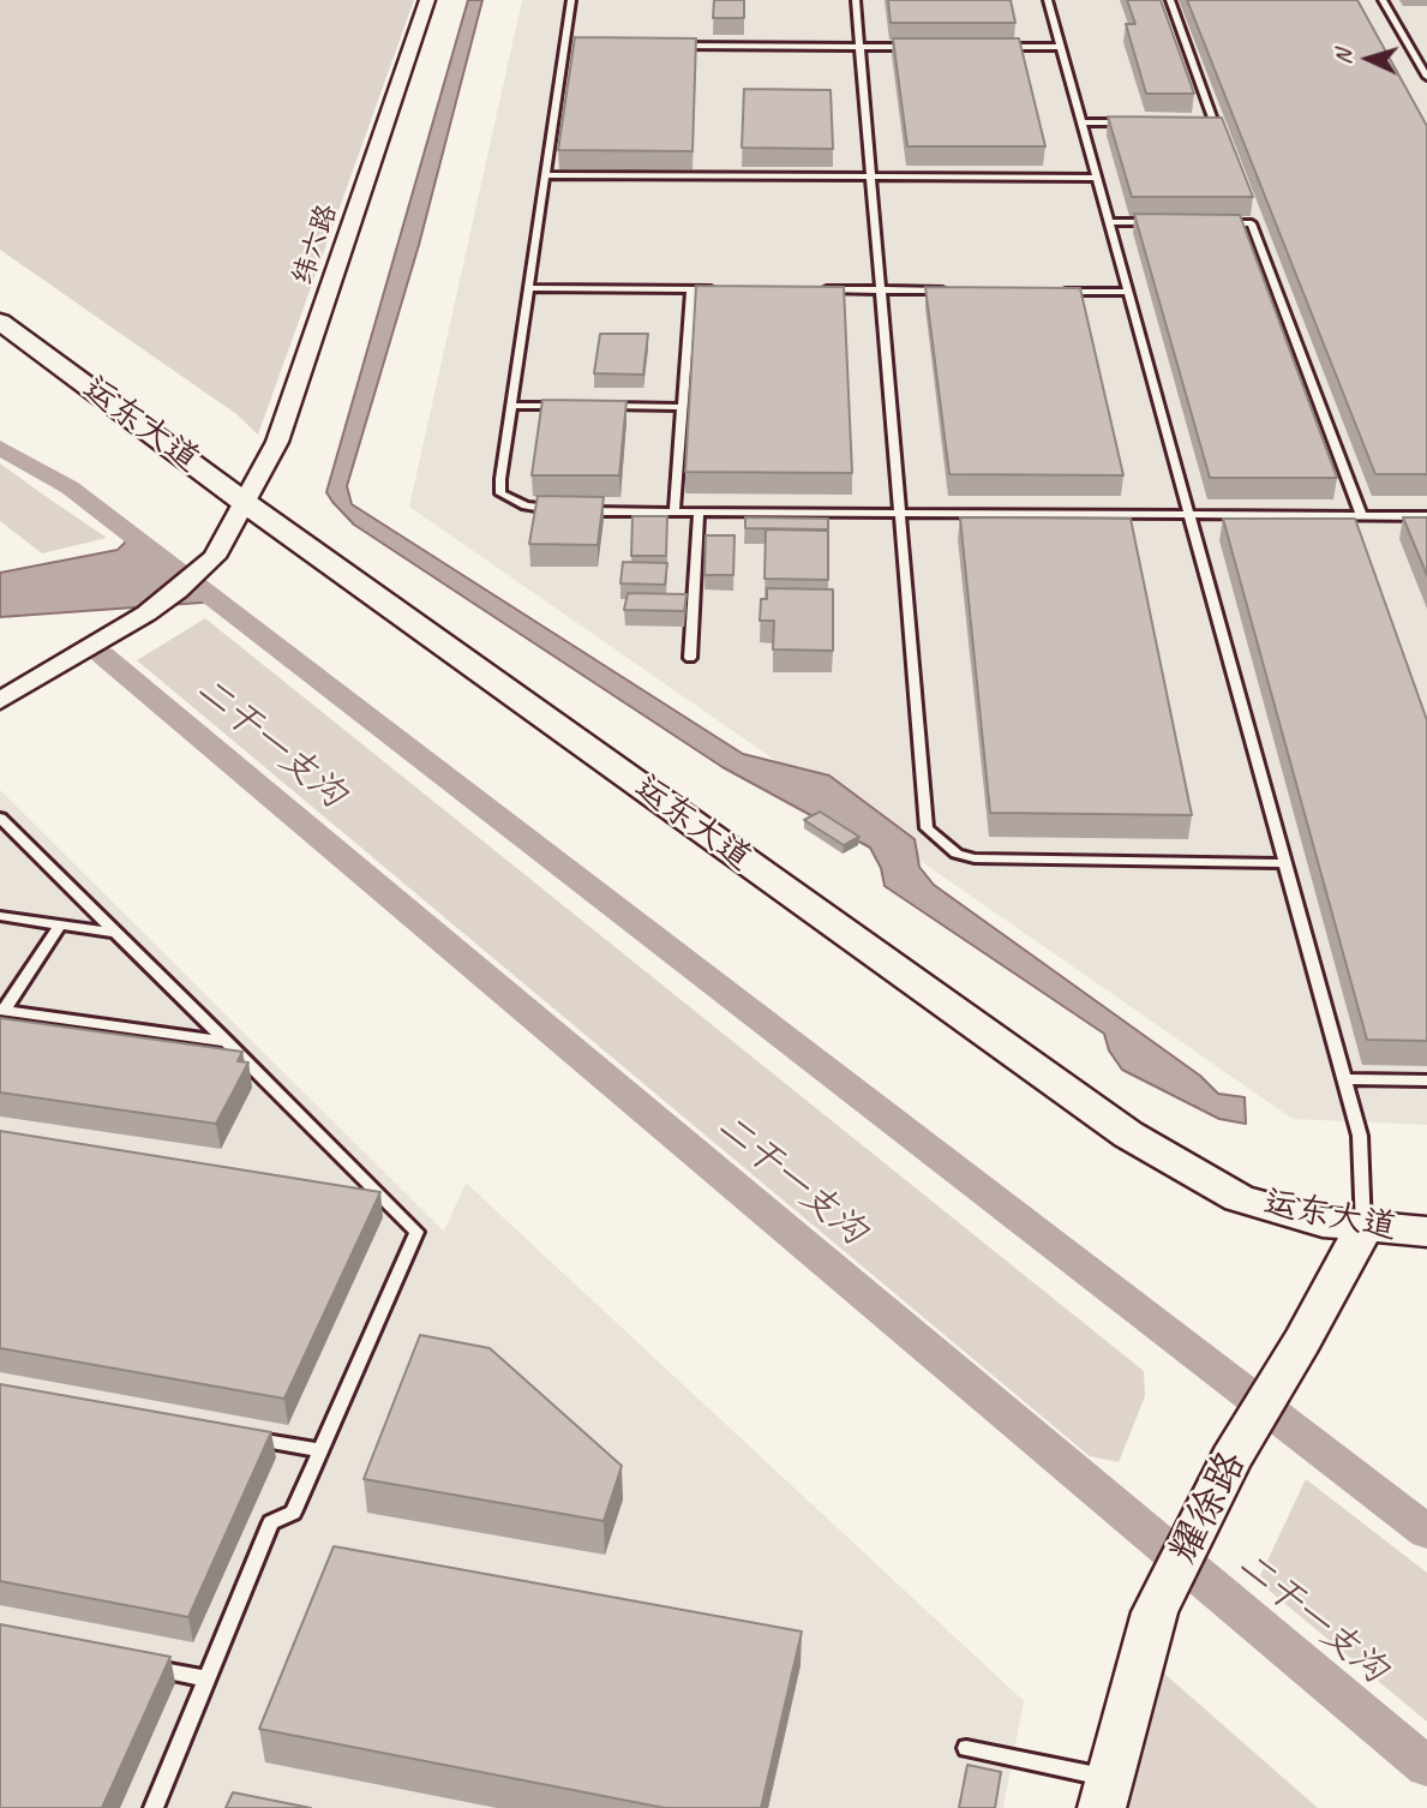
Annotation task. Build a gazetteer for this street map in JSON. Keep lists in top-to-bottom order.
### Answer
{
  "streets": {
    "street": ["纬六路", "运东大道", "耀徐路"]
  },
  "crossings": [
    ["纬六路", "运东大道"],
    ["运东大道", "耀徐路"]
  ],
  "water": ["二干一支沟"],
  "north": "left"
}
